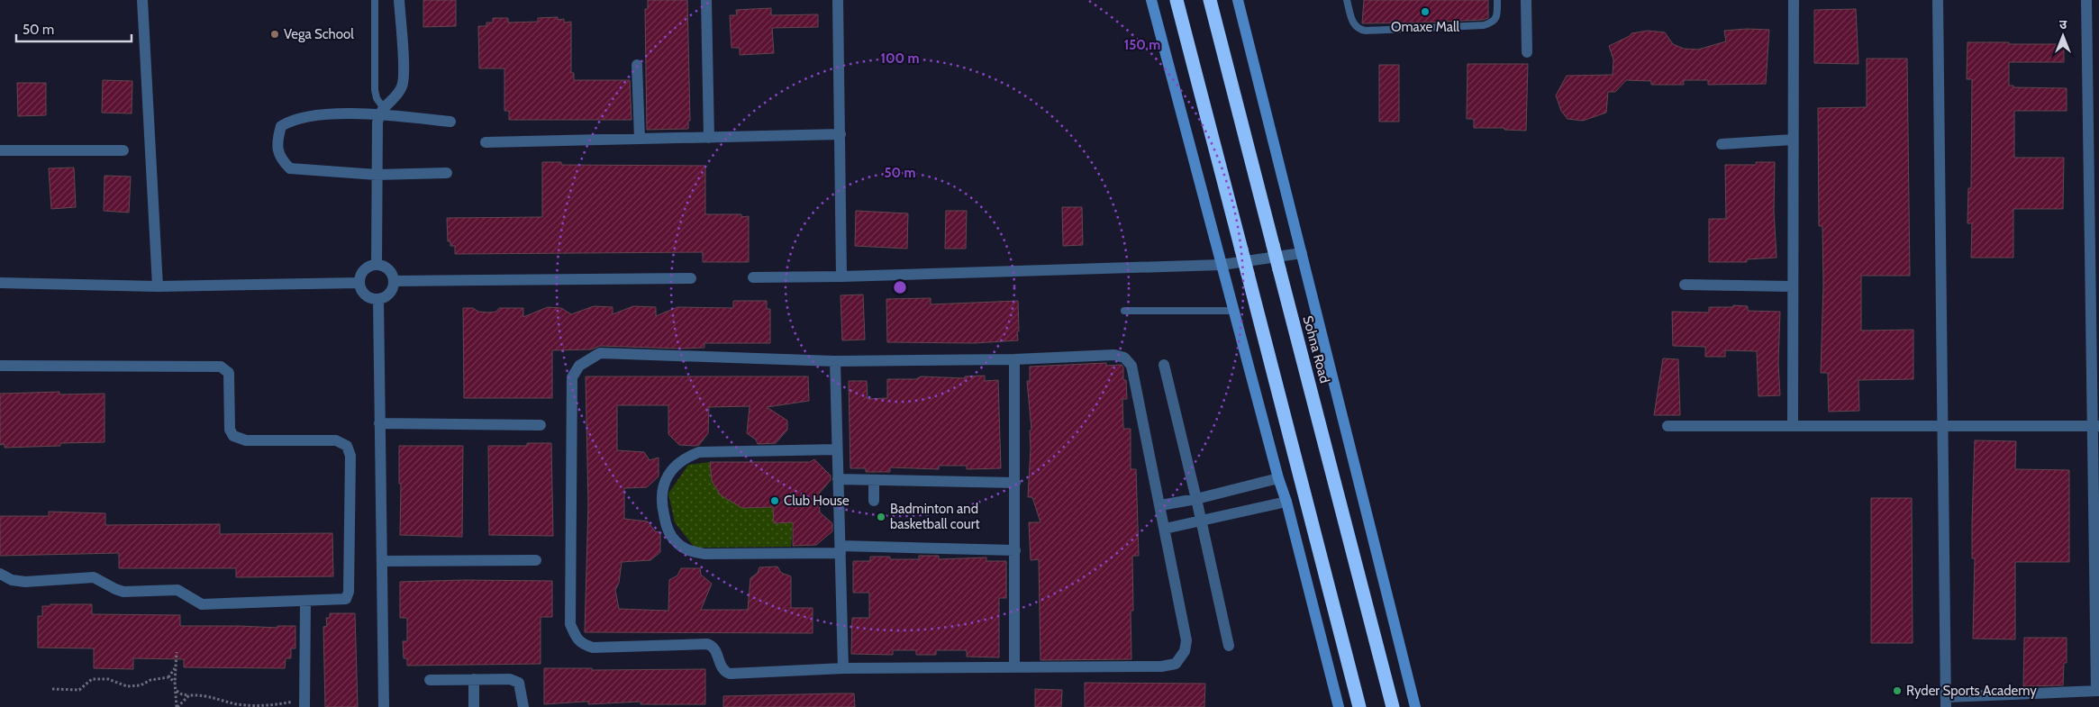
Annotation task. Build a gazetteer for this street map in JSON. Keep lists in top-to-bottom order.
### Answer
{
  "streets": {
    "highway": ["Sohna Road"]
  },
  "places": [
    "Omaxe Mall",
    "Vega School",
    "Club House",
    "Badminton and basketball court",
    "Ryder Sports Academy"
  ],
  "scale_bar": "50 m",
  "north": "top",
  "rings": ["150 m", "100 m", "50 m"]
}
